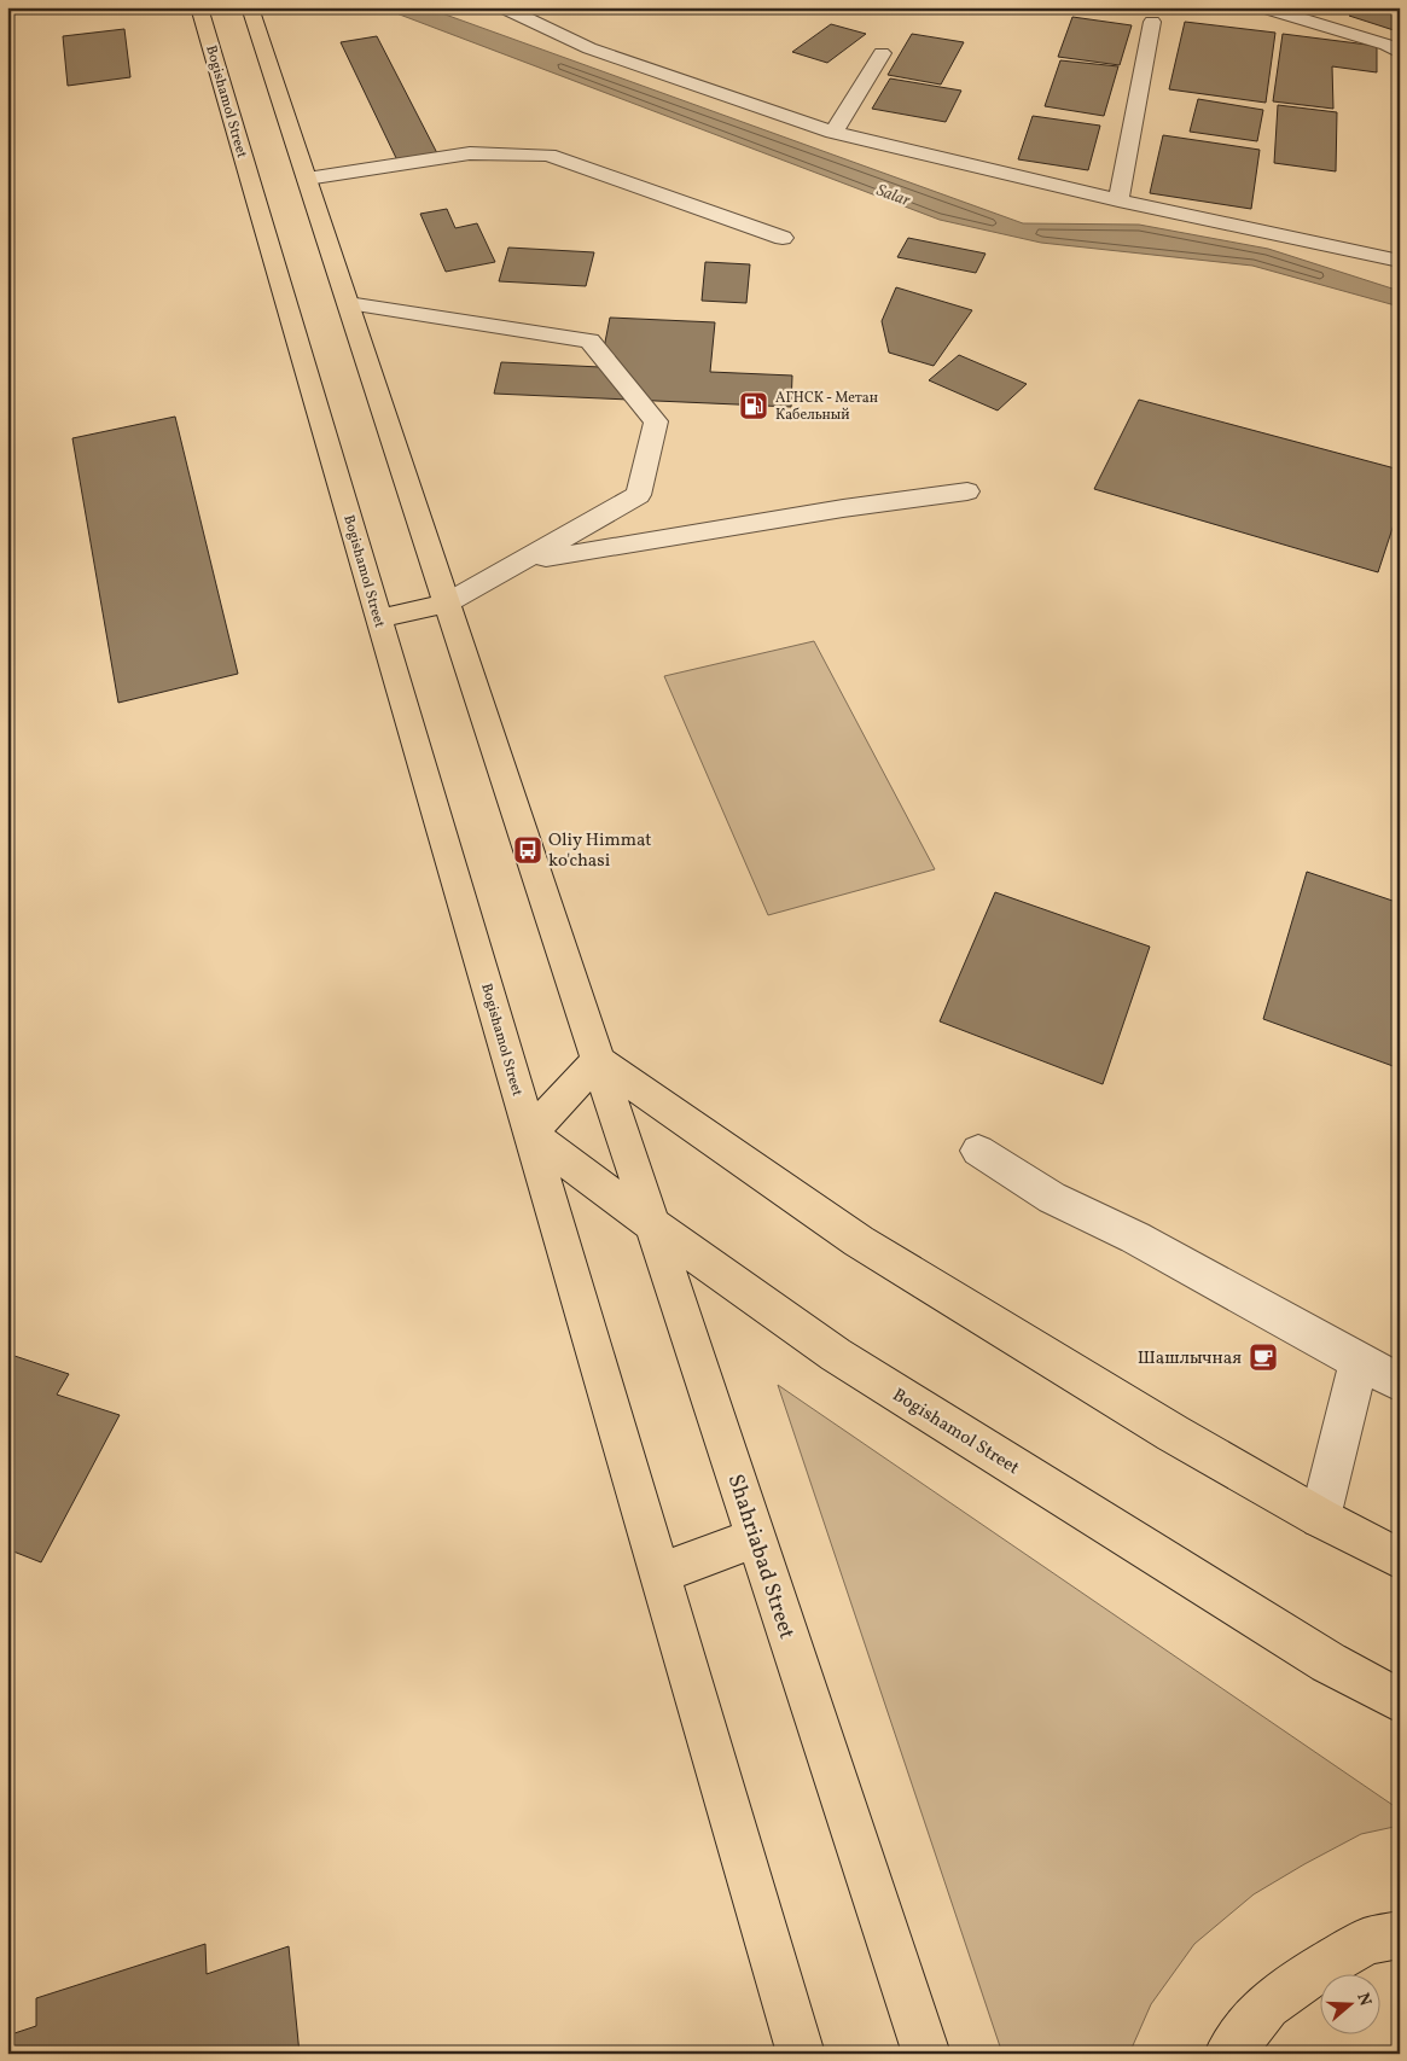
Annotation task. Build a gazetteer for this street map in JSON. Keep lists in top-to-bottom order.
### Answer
{
  "streets": {
    "main road": ["Bogishamol Street", "Shahriabad Street"]
  },
  "crossings": [
    ["Bogishamol Street", "Shahriabad Street"]
  ],
  "water": ["Salar"],
  "places": {
    "fuel station": ["АГНСК - Метан Кабельный"],
    "bus stop": ["Oliy Himmat ko'chasi"],
    "cafe": ["Шашлычная"]
  },
  "north": "right"
}
